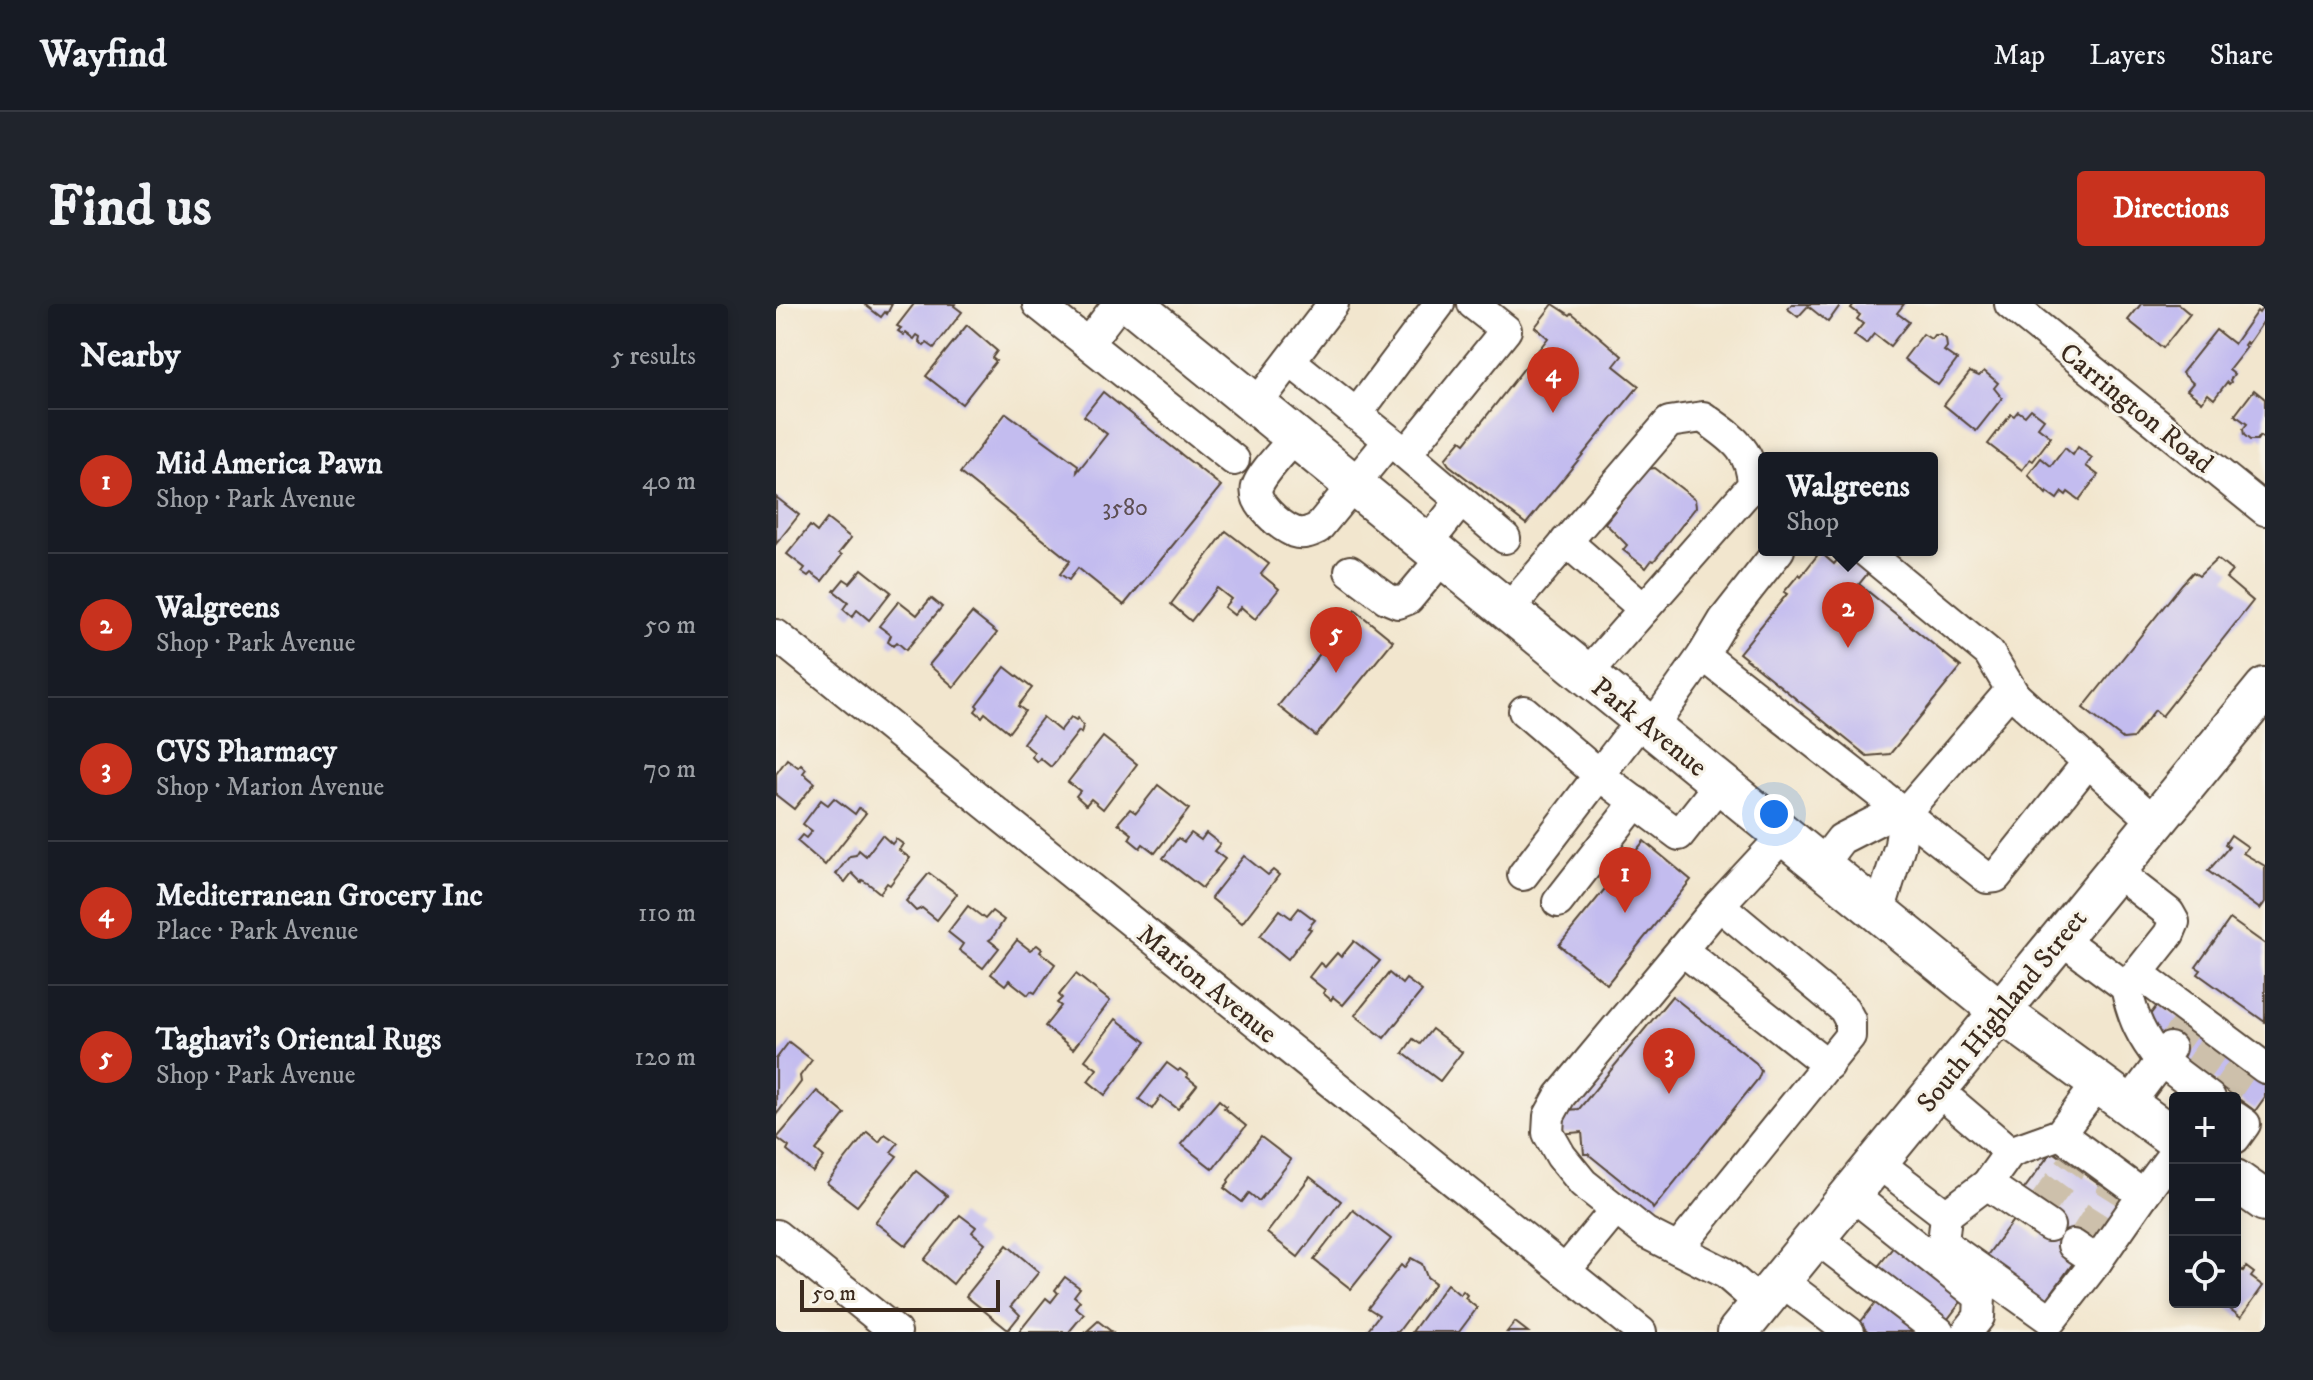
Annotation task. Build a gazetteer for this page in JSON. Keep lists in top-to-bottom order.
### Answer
{
  "streets": {
    "main road": ["Park Avenue", "South Highland Street"],
    "street": ["Carrington Road", "Marion Avenue"]
  },
  "crossings": [
    ["Park Avenue", "South Highland Street"]
  ],
  "house_numbers": ["3580"],
  "scale_bar": "50 m",
  "page": {
    "header": "Wayfind",
    "nav": ["Map", "Layers", "Share"],
    "buttons": "Directions",
    "title": "Find us",
    "heading": ["Nearby", "5 results"],
    "pins": [
      "4",
      "2",
      "5",
      "1",
      "3"
    ],
    "list": [
      {
        "mark": "1",
        "name": "Mid America Pawn",
        "note": "Shop · Park Avenue",
        "value": "40 m"
      },
      {
        "mark": "2",
        "name": "Walgreens",
        "note": "Shop · Park Avenue",
        "value": "50 m"
      },
      {
        "mark": "3",
        "name": "CVS Pharmacy",
        "note": "Shop · Marion Avenue",
        "value": "70 m"
      },
      {
        "mark": "4",
        "name": "Mediterranean Grocery Inc",
        "note": "Place · Park Avenue",
        "value": "110 m"
      },
      {
        "mark": "5",
        "name": "Taghavi's Oriental Rugs",
        "note": "Shop · Park Avenue",
        "value": "120 m"
      }
    ],
    "popup": ["Walgreens", "Shop"],
    "map_buttons": ["+", "−"],
    "scale": "50 m"
  }
}
